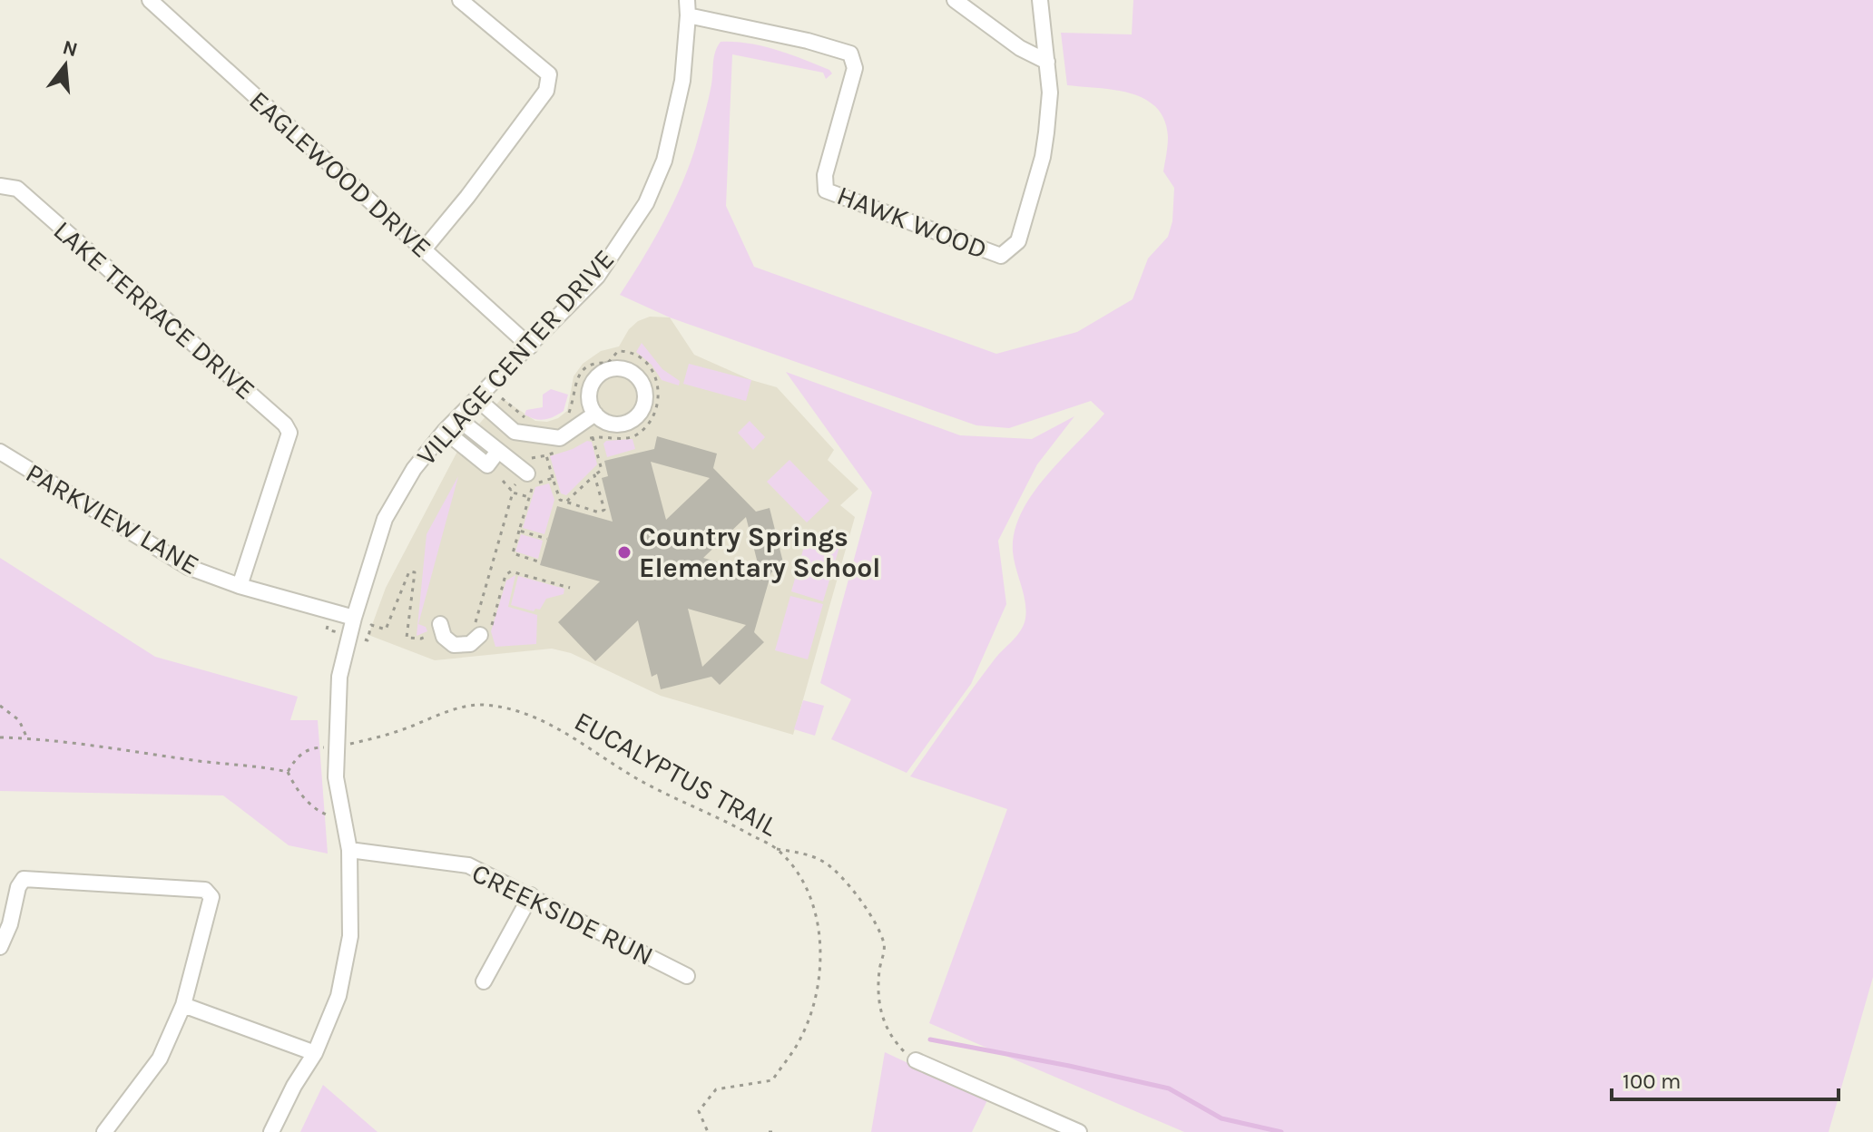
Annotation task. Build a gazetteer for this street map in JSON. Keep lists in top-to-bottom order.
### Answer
{
  "streets": {
    "street": [
      "EAGLEWOOD DRIVE",
      "HAWK WOOD",
      "LAKE TERRACE DRIVE",
      "VILLAGE CENTER DRIVE",
      "PARKVIEW LANE",
      "CREEKSIDE RUN"
    ],
    "path": ["EUCALYPTUS TRAIL"]
  },
  "crossings": [
    ["EAGLEWOOD DRIVE", "VILLAGE CENTER DRIVE"],
    ["HAWK WOOD", "VILLAGE CENTER DRIVE"],
    ["LAKE TERRACE DRIVE", "PARKVIEW LANE"],
    ["VILLAGE CENTER DRIVE", "PARKVIEW LANE"],
    ["VILLAGE CENTER DRIVE", "EUCALYPTUS TRAIL"],
    ["VILLAGE CENTER DRIVE", "CREEKSIDE RUN"]
  ],
  "places": ["Country Springs Elementary School"],
  "scale_bar": "100 m",
  "north": "top"
}
